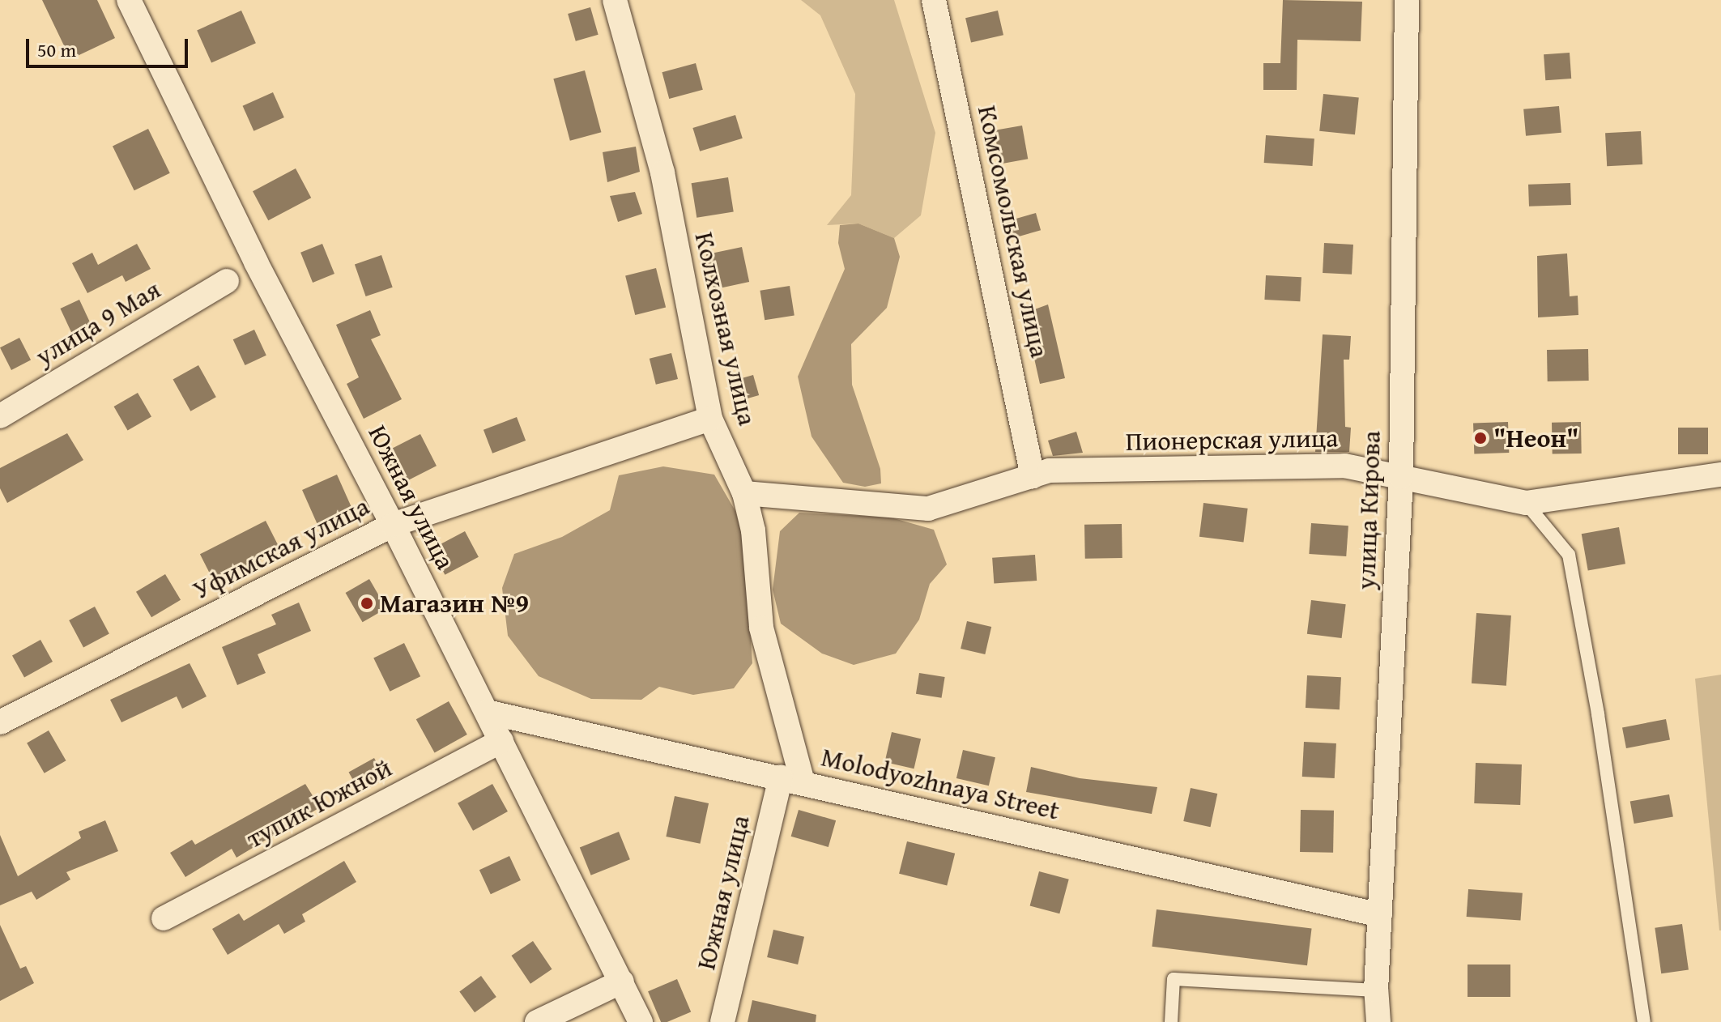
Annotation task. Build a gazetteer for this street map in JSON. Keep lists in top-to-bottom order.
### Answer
{
  "streets": {
    "street": [
      "Комсомольская улица",
      "улица 9 Мая",
      "Колхозная улица",
      "Пионерская улица",
      "Южная улица",
      "улица Кирова",
      "Уфимская улица",
      "Molodyozhnaya Street",
      "тупик Южной"
    ]
  },
  "crossings": [
    ["Комсомольская улица", "Пионерская улица"],
    ["Колхозная улица", "Пионерская улица"],
    ["Колхозная улица", "Южная улица"],
    ["Колхозная улица", "Уфимская улица"],
    ["Колхозная улица", "Molodyozhnaya Street"],
    ["Пионерская улица", "улица Кирова"],
    ["Южная улица", "Уфимская улица"],
    ["Южная улица", "Molodyozhnaya Street"],
    ["Южная улица", "тупик Южной"],
    ["улица Кирова", "Molodyozhnaya Street"]
  ],
  "places": ["\"Неон\"", "Магазин №9"],
  "scale_bar": "50 m"
}
